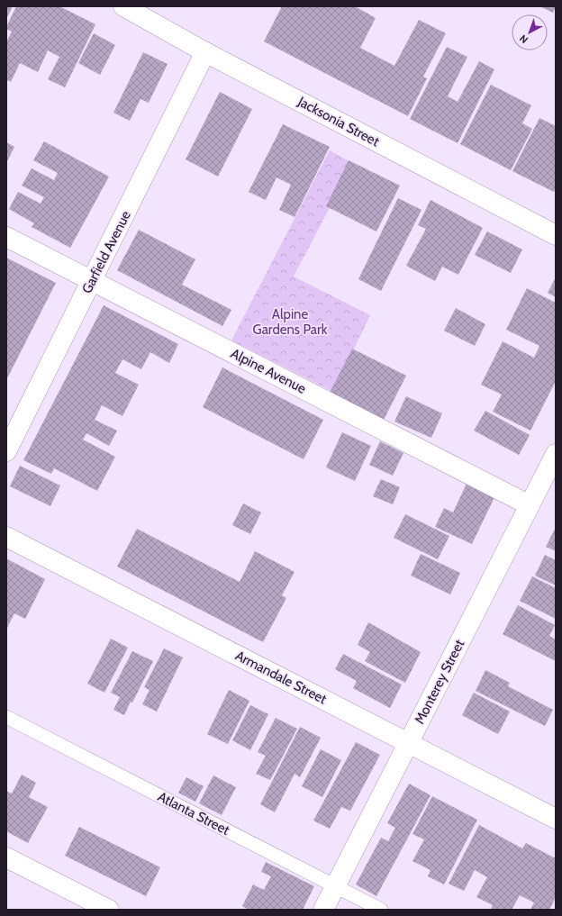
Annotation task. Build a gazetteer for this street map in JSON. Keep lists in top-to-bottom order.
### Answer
{
  "streets": {
    "street": [
      "Jacksonia Street",
      "Garfield Avenue",
      "Alpine Avenue",
      "Armandale Street",
      "Monterey Street"
    ],
    "lane": ["Atlanta Street"]
  },
  "crossings": [
    ["Jacksonia Street", "Garfield Avenue"],
    ["Garfield Avenue", "Alpine Avenue"],
    ["Alpine Avenue", "Monterey Street"],
    ["Armandale Street", "Monterey Street"],
    ["Monterey Street", "Atlanta Street"]
  ],
  "parks": ["Alpine Gardens Park"],
  "north": "bottom left"
}
